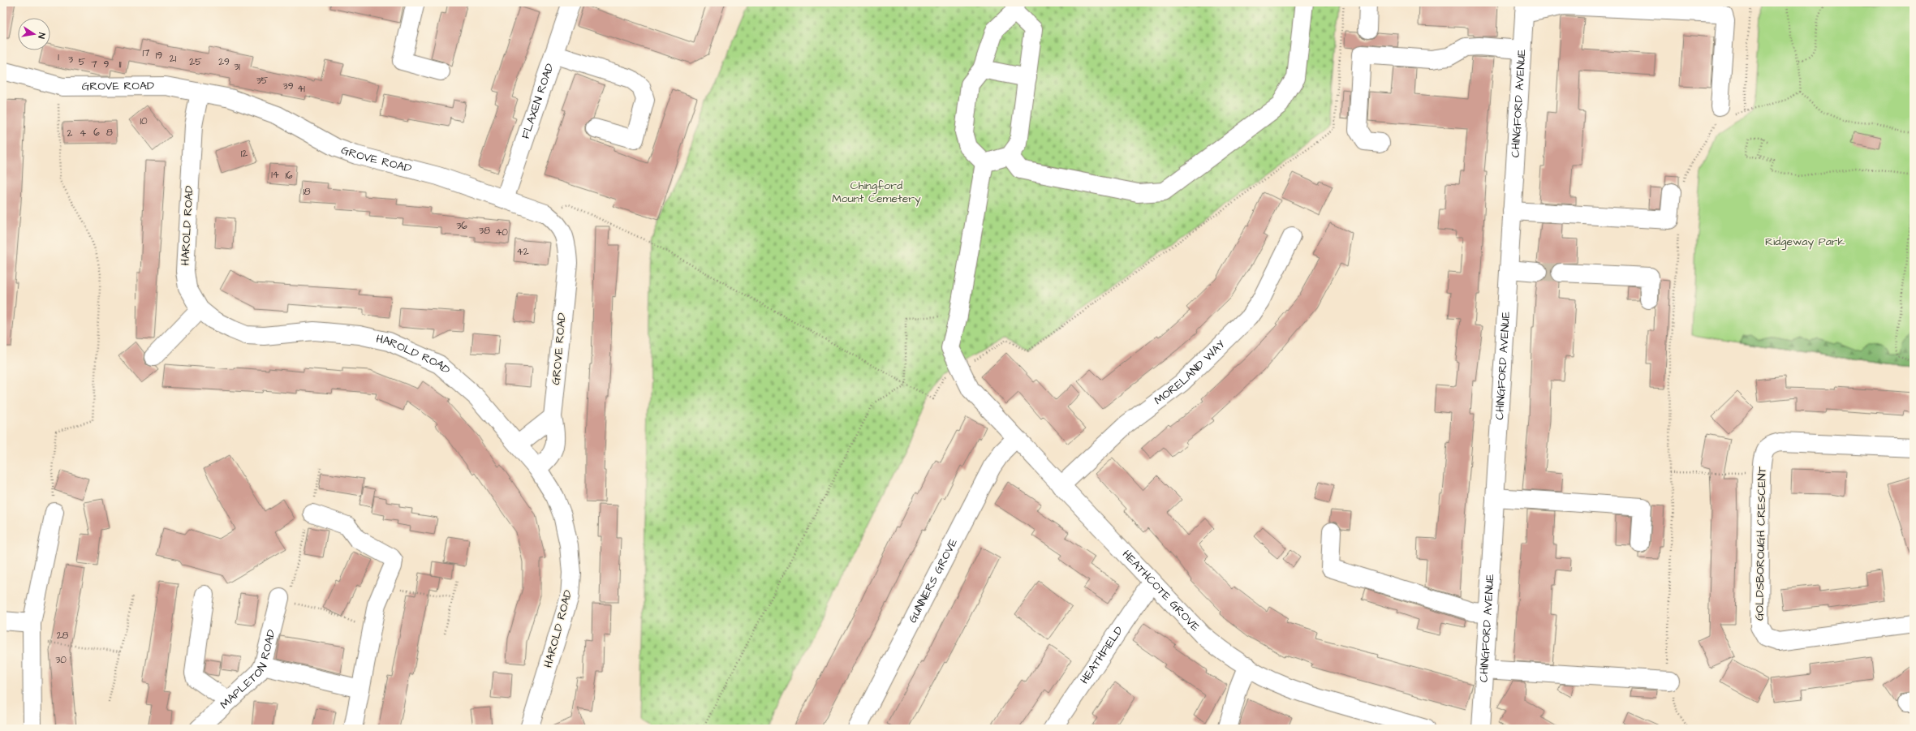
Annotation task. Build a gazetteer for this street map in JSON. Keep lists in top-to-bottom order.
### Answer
{
  "streets": {
    "street": [
      "GROVE ROAD",
      "FLAXEN ROAD",
      "CHINGFORD AVENUE",
      "HAROLD ROAD",
      "MORELAND WAY",
      "GOLDSBOROUGH CRESCENT",
      "GUNNERS GROVE",
      "HEATHCOTE GROVE",
      "HEATHFIELD",
      "MAPLETON ROAD"
    ]
  },
  "crossings": [
    ["GROVE ROAD", "FLAXEN ROAD"],
    ["GROVE ROAD", "HAROLD ROAD"],
    ["MORELAND WAY", "HEATHCOTE GROVE"],
    ["GUNNERS GROVE", "HEATHCOTE GROVE"],
    ["HEATHCOTE GROVE", "HEATHFIELD"]
  ],
  "parks": ["Chingford Mount Cemetery", "Ridgeway Park"],
  "house_numbers": [
    "17",
    "19",
    "1",
    "21",
    "3",
    "5",
    "25",
    "29",
    "7",
    "9",
    "11",
    "31",
    "35",
    "39",
    "41",
    "10",
    "6",
    "8",
    "2",
    "4",
    "12",
    "14",
    "16",
    "18",
    "36",
    "38",
    "40",
    "42",
    "28",
    "30"
  ],
  "north": "right"
}
